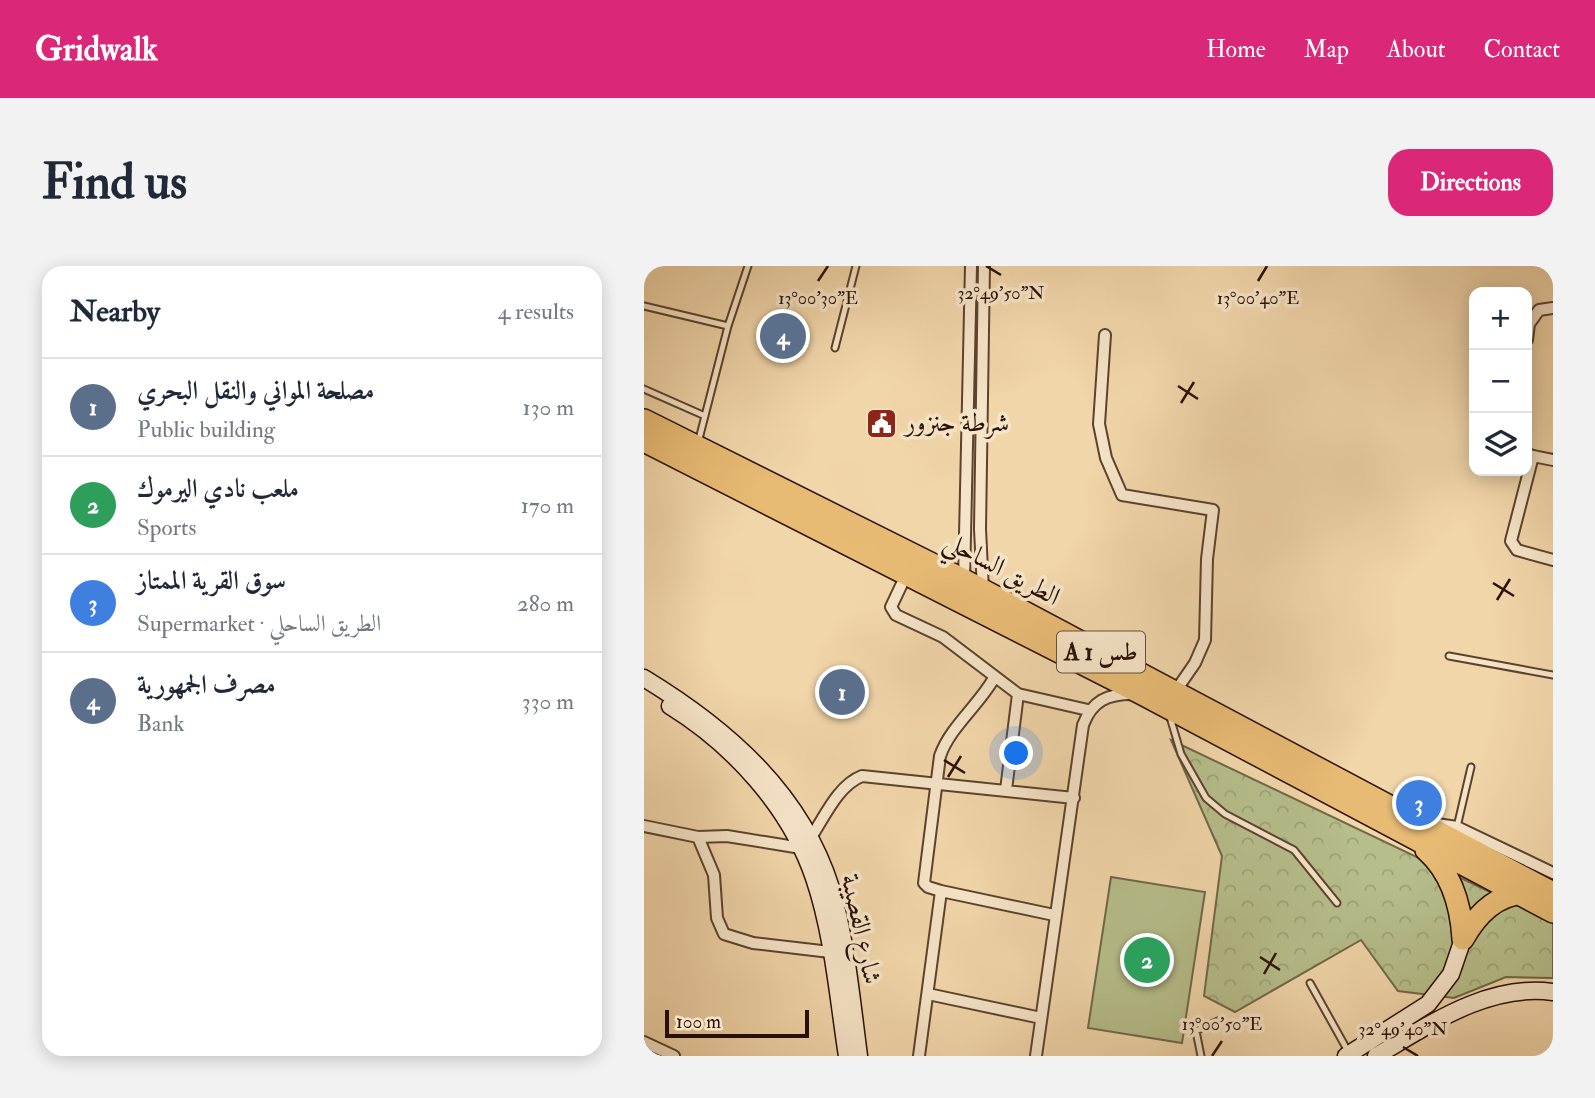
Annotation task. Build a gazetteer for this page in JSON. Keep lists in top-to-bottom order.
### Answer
{
  "streets": {
    "highway": ["الطريق الساحلي", "A 1 طس"],
    "street": ["شارع القصيبة"]
  },
  "places": {
    "public building": ["شرطة جنزور"]
  },
  "scale_bar": "100 m",
  "page": {
    "header": "Gridwalk",
    "nav": [
      "Home",
      "Map",
      "About",
      "Contact"
    ],
    "buttons": "Directions",
    "title": "Find us",
    "heading": ["Nearby", "4 results"],
    "map_buttons": ["+", "−"],
    "pins": [
      "4",
      "1",
      "3",
      "2"
    ],
    "list": [
      {
        "mark": "1",
        "name": "مصلحة المواني والنقل البحري",
        "note": "Public building",
        "value": "130 m"
      },
      {
        "mark": "2",
        "name": "ملعب نادي اليرموك",
        "note": "Sports",
        "value": "170 m"
      },
      {
        "mark": "3",
        "name": "سوق القرية الممتاز",
        "note": "Supermarket · الطريق الساحلي",
        "value": "280 m"
      },
      {
        "mark": "4",
        "name": "مصرف الجمهورية",
        "note": "Bank",
        "value": "330 m"
      }
    ],
    "scale": "100 m"
  },
  "coordinates": [
    "32°49'50\"N",
    "13°00'30\"E",
    "13°00'40\"E",
    "13°00'50\"E",
    "32°49'40\"N"
  ]
}
